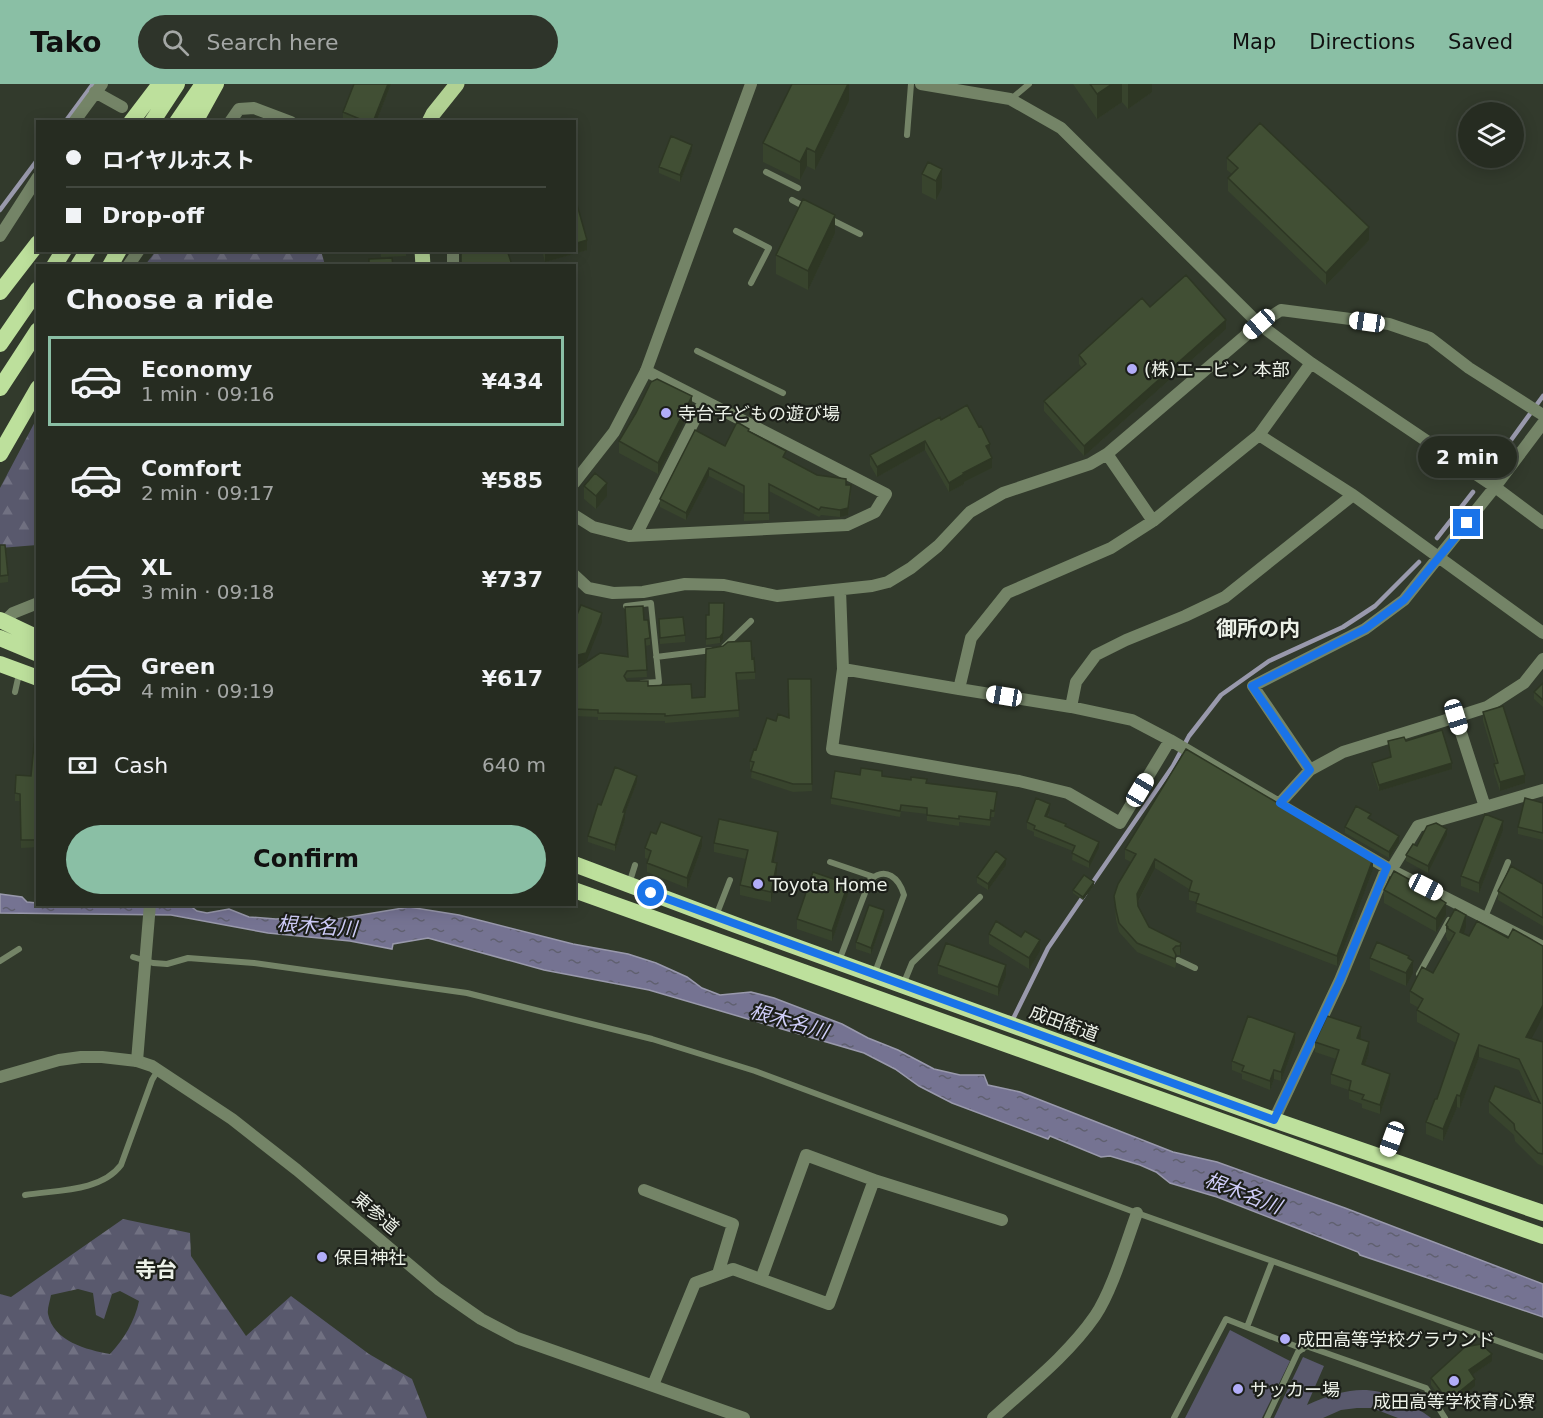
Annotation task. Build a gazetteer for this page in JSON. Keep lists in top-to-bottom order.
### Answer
{
  "streets": {
    "highway": ["成田街道"],
    "street": ["東参道"]
  },
  "districts": ["御所の内", "寺台"],
  "water": ["根木名川"],
  "places": [
    "(株)エービン 本部",
    "寺台子どもの遊び場",
    "Toyota Home",
    "保目神社",
    "成田高等学校グラウンド",
    "成田高等学校育心寮",
    "サッカー場"
  ],
  "page": {
    "header": "Tako",
    "search": "Search here",
    "nav": ["Map", "Directions", "Saved"],
    "banner": ["ロイヤルホスト", "Drop-off"],
    "heading": "Choose a ride",
    "list": [
      {
        "name": "Economy",
        "note": "1 min · 09:16",
        "value": "¥434"
      },
      {
        "name": "Comfort",
        "note": "2 min · 09:17",
        "value": "¥585"
      },
      {
        "name": "XL",
        "note": "3 min · 09:18",
        "value": "¥737"
      },
      {
        "name": "Green",
        "note": "4 min · 09:19",
        "value": "¥617"
      }
    ],
    "bubble": "2 min",
    "pay": ["Cash", "640 m"],
    "buttons": "Confirm"
  }
}
